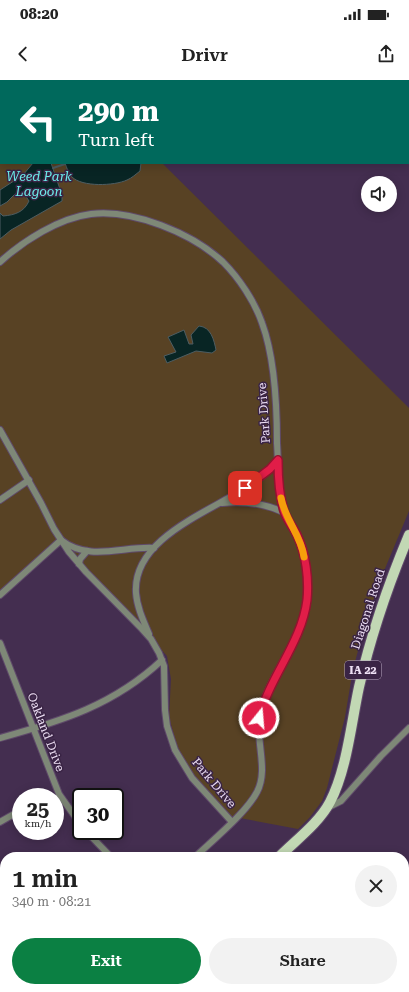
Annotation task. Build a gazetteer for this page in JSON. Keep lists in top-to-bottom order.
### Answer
{
  "streets": {
    "main road": ["Diagonal Road", "IA 22"],
    "street": ["Park Drive", "Oakland Drive"]
  },
  "crossings": [
    ["Diagonal Road", "IA 22"]
  ],
  "water": ["Weed Park Lagoon"],
  "page": {
    "status": "08:20",
    "header": "Drivr",
    "turn": ["290 m", "Turn left"],
    "speed": "25 km/h",
    "limit": "30",
    "heading": ["1 min", "340 m · 08:21"],
    "buttons": ["Exit", "Share"]
  }
}
